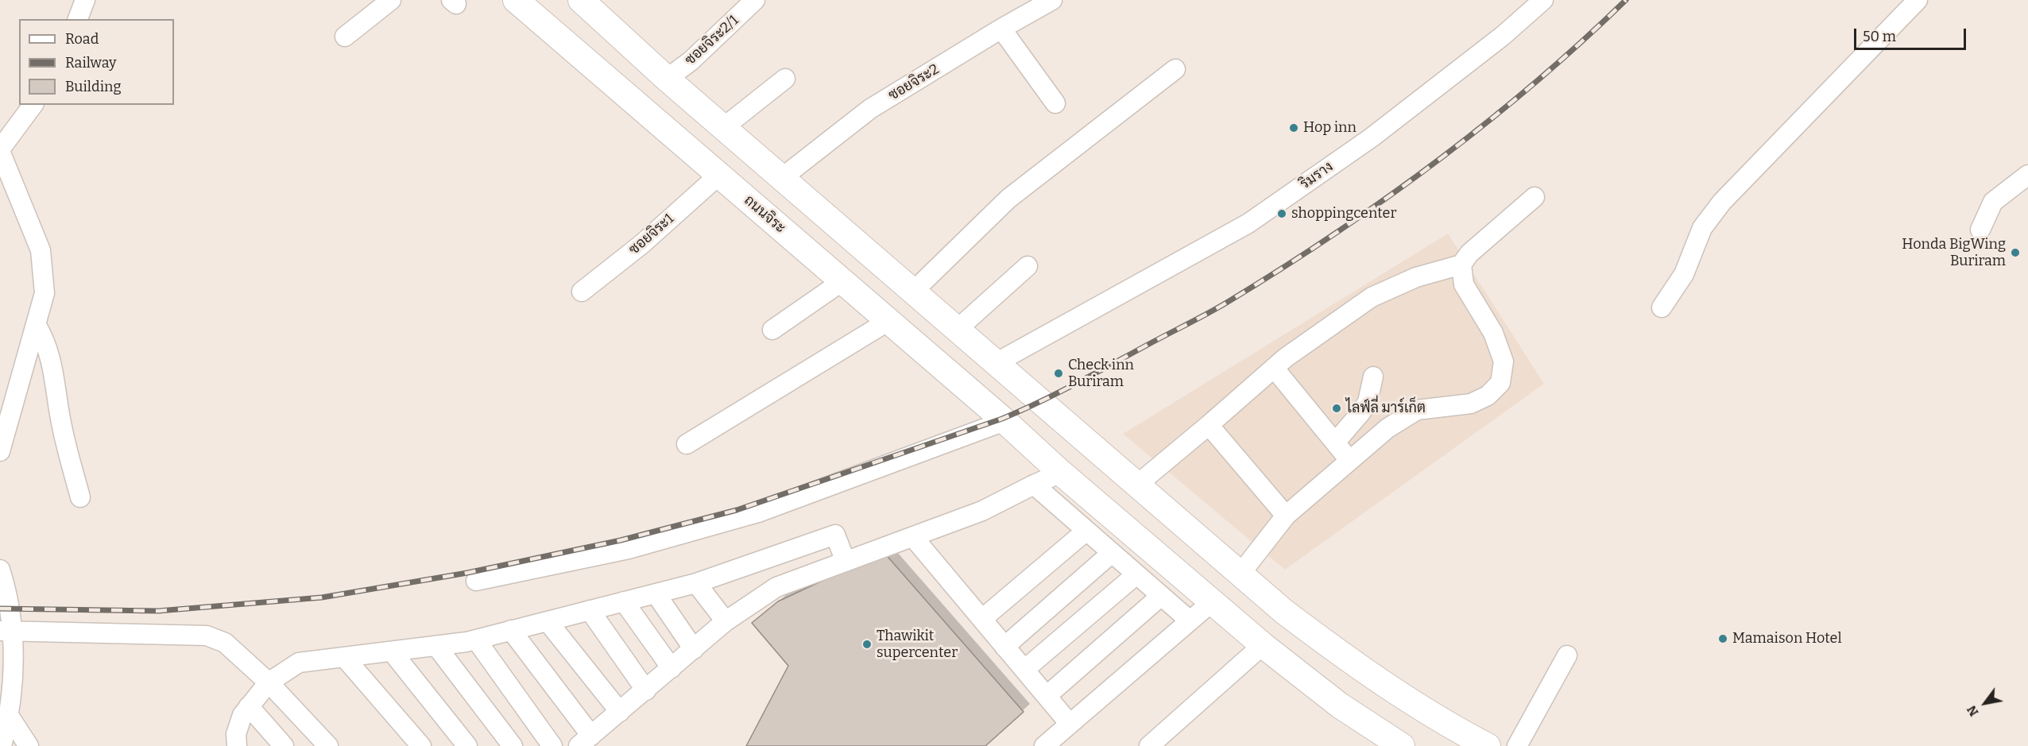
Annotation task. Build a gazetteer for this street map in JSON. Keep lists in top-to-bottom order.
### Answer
{
  "streets": {
    "main road": ["ถนนจิระ"],
    "street": [
      "ซอยจิระ2/1",
      "ซอยจิระ2",
      "ริมราง",
      "ซอยจิระ1"
    ]
  },
  "crossings": [
    ["ถนนจิระ", "ซอยจิระ1"]
  ],
  "places": [
    "Hop inn",
    "shoppingcenter",
    "Honda BigWing Buriram",
    "Check inn Buriram",
    "ไลฟ์ลี่ มาร์เก็ต",
    "Mamaison Hotel",
    "Thawikit supercenter"
  ],
  "legend": ["Road", "Railway", "Building"],
  "scale_bar": "50 m",
  "north": "bottom left"
}
